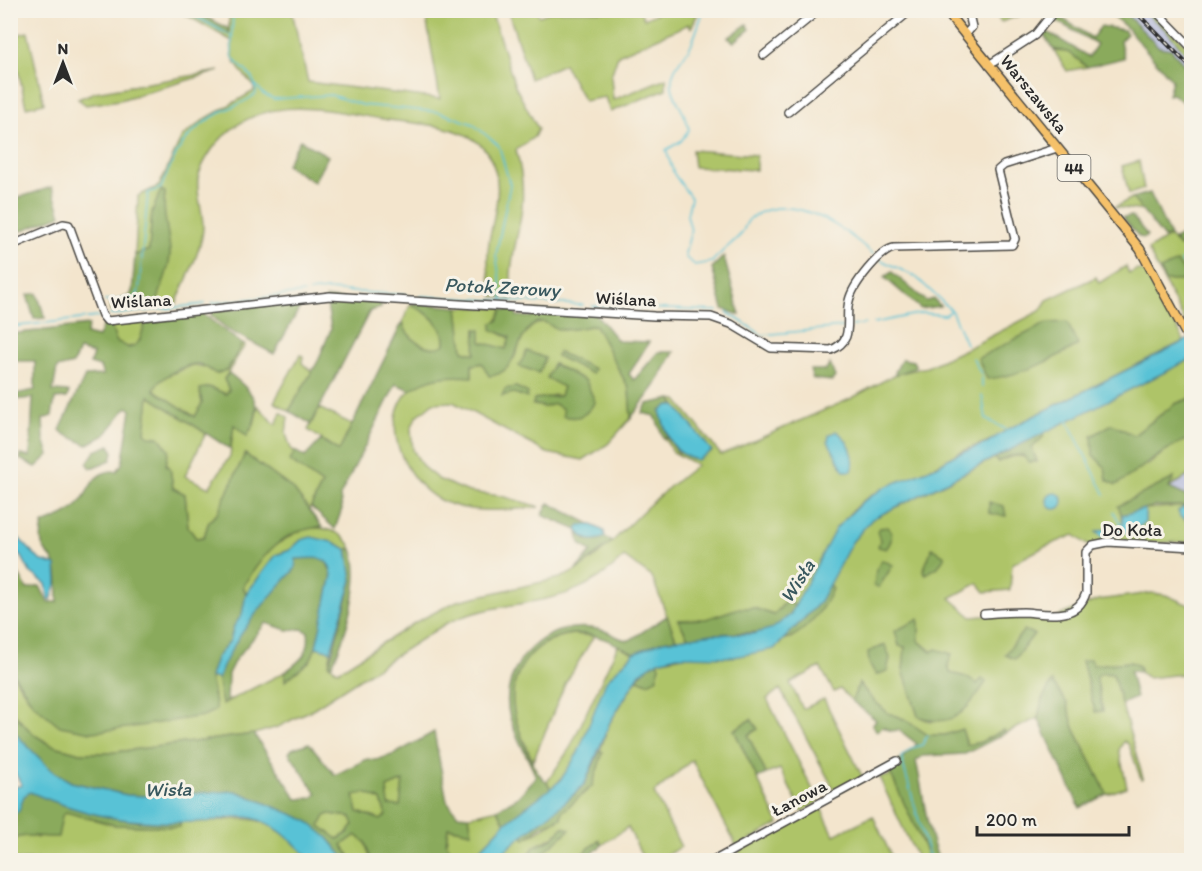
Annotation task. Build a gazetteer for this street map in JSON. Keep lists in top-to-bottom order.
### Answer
{
  "streets": {
    "main road": ["Warszawska", "44"],
    "street": ["Wiślana", "Do Koła", "Łanowa"]
  },
  "crossings": [
    ["Warszawska", "Wiślana"]
  ],
  "water": ["Potok Zerowy", "Wisła"],
  "scale_bar": "200 m",
  "north": "top"
}
